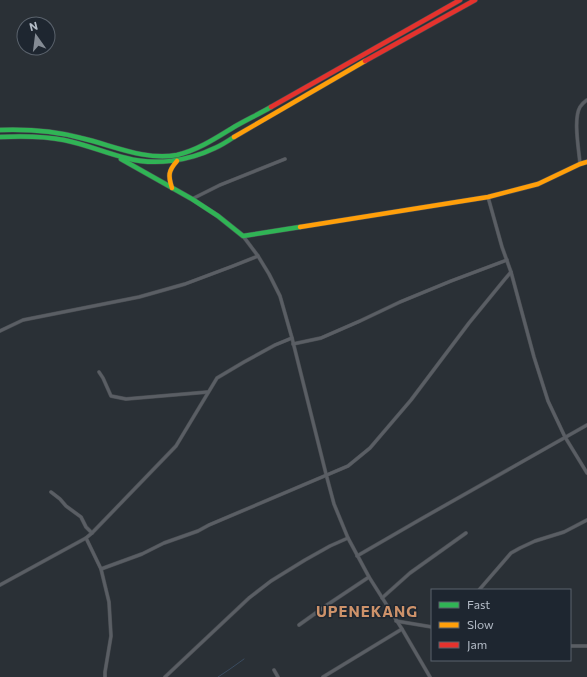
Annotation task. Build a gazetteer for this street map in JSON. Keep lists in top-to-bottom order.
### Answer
{
  "districts": ["UPENEKANG"],
  "legend": ["Fast", "Slow", "Jam"],
  "north": "top"
}
